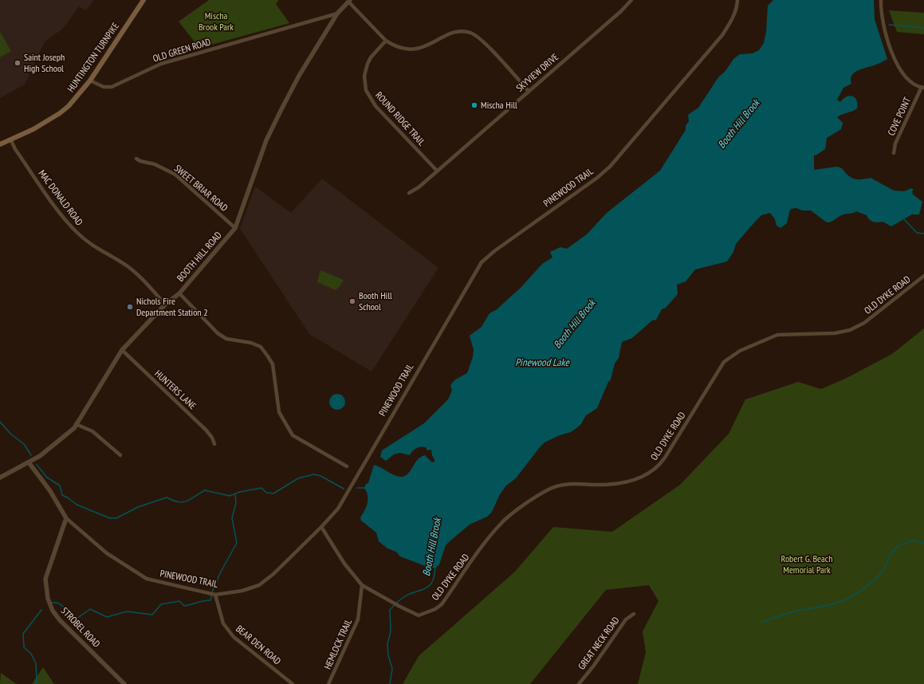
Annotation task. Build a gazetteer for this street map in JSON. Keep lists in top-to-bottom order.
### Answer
{
  "streets": {
    "main road": ["HUNTINGTON TURNPIKE"],
    "street": [
      "OLD GREEN ROAD",
      "SKYVIEW DRIVE",
      "COVE POINT",
      "ROUND RIDGE TRAIL",
      "PINEWOOD TRAIL",
      "SWEET BRIAR ROAD",
      "MAC DONALD ROAD",
      "BOOTH HILL ROAD",
      "OLD DYKE ROAD",
      "HUNTERS LANE",
      "STROBEL ROAD",
      "GREAT NECK ROAD",
      "HEMLOCK TRAIL",
      "BEAR DEN ROAD"
    ]
  },
  "crossings": [
    ["OLD GREEN ROAD", "HUNTINGTON TURNPIKE"],
    ["OLD GREEN ROAD", "BOOTH HILL ROAD"],
    ["HUNTINGTON TURNPIKE", "MAC DONALD ROAD"],
    ["SKYVIEW DRIVE", "ROUND RIDGE TRAIL"],
    ["PINEWOOD TRAIL", "BOOTH HILL ROAD"],
    ["PINEWOOD TRAIL", "STROBEL ROAD"],
    ["PINEWOOD TRAIL", "BEAR DEN ROAD"],
    ["SWEET BRIAR ROAD", "BOOTH HILL ROAD"],
    ["MAC DONALD ROAD", "BOOTH HILL ROAD"],
    ["BOOTH HILL ROAD", "HUNTERS LANE"],
    ["OLD DYKE ROAD", "HEMLOCK TRAIL"]
  ],
  "water": ["Booth Hill Brook", "Pinewood Lake"],
  "parks": ["Mischa Brook Park", "Robert G. Beach Memorial Park"],
  "places": [
    "Saint Joseph High School",
    "Mischa Hill",
    "Booth Hill School",
    "Nichols Fire Department Station 2"
  ]
}
